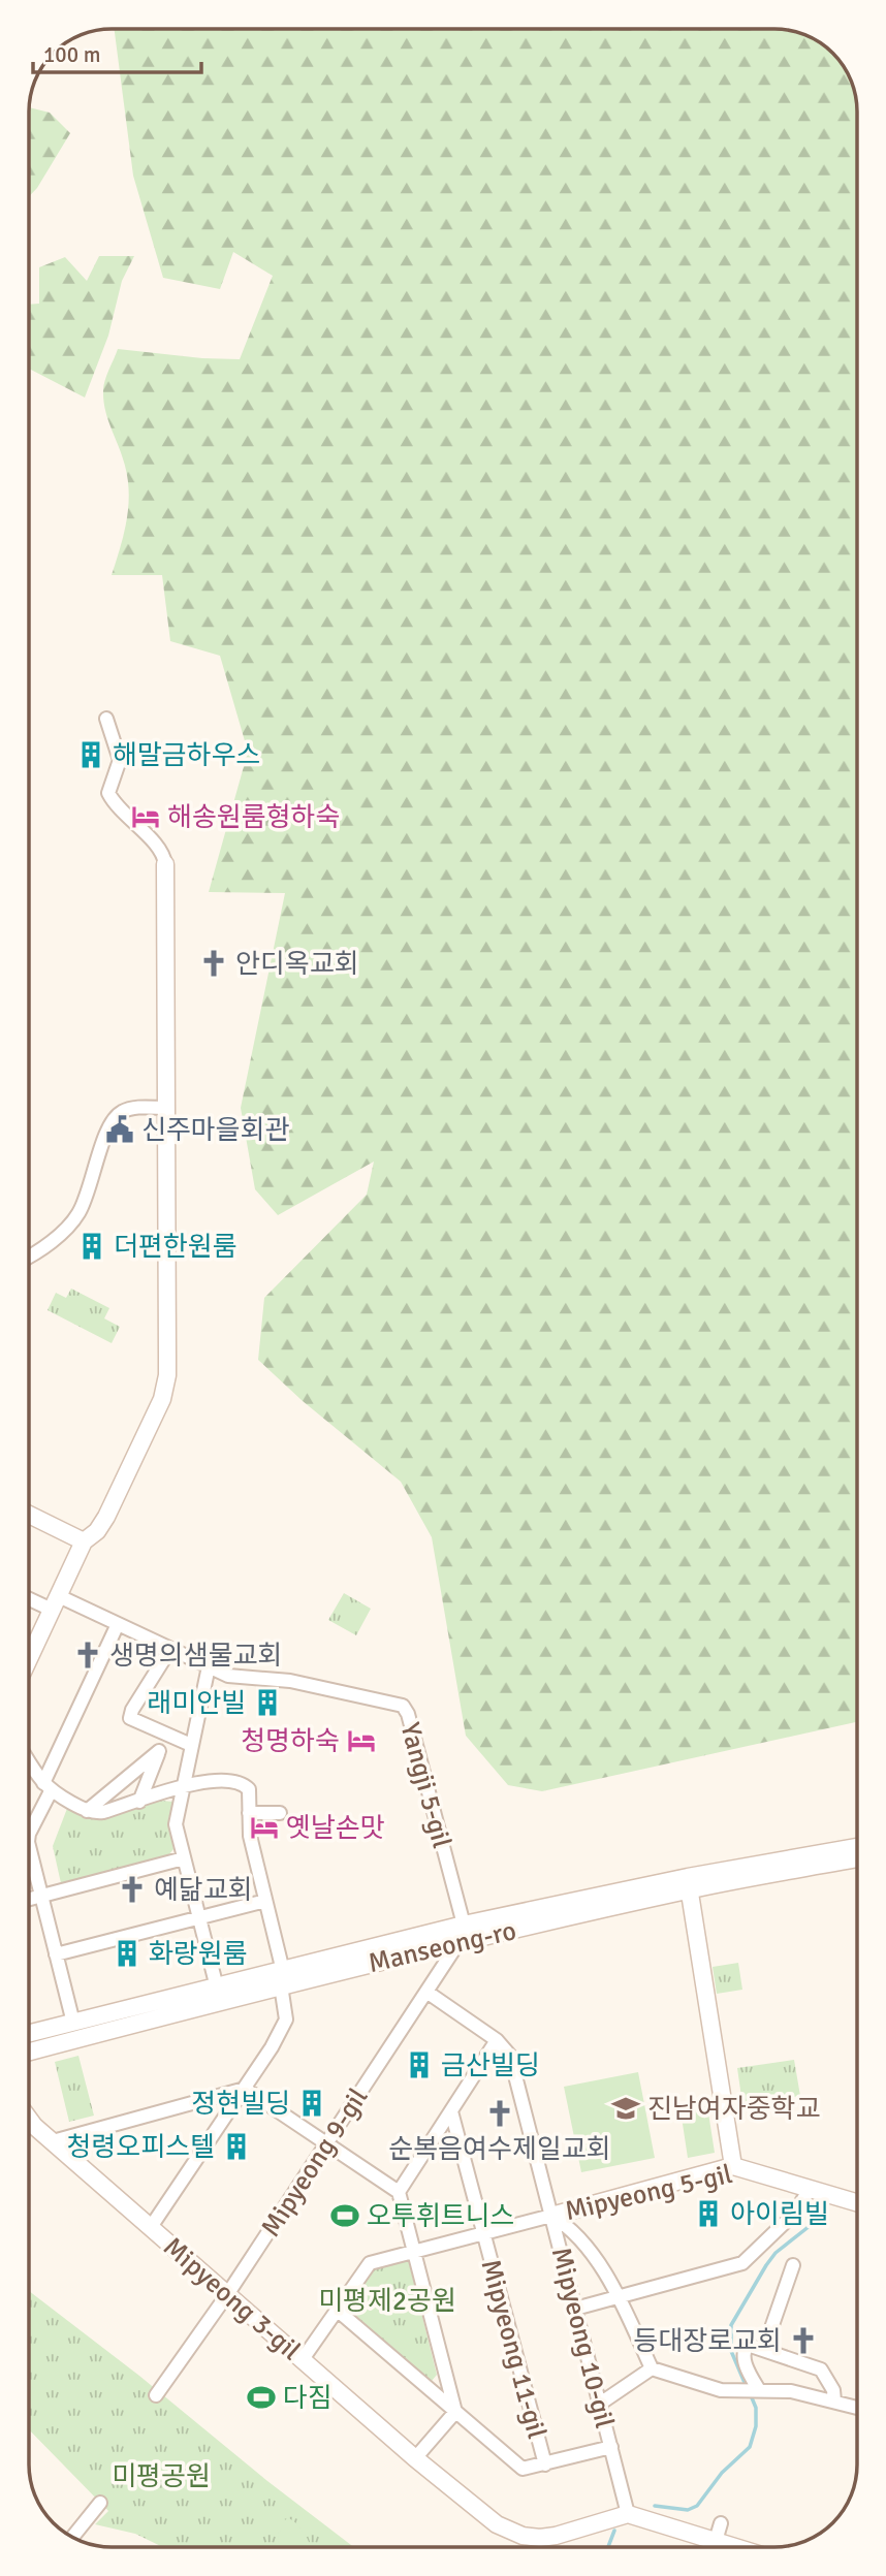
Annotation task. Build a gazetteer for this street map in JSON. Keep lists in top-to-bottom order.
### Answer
{
  "streets": {
    "street": [
      "Yangji 5-gil",
      "Manseong-ro",
      "Mipyeong 9-gil",
      "Mipyeong 5-gil",
      "Mipyeong 3-gil",
      "Mipyeong 10-gil",
      "Mipyeong 11-gil"
    ]
  },
  "crossings": [
    ["Yangji 5-gil", "Manseong-ro"],
    ["Yangji 5-gil", "Mipyeong 9-gil"],
    ["Manseong-ro", "Mipyeong 9-gil"],
    ["Manseong-ro", "Mipyeong 3-gil"],
    ["Mipyeong 9-gil", "Mipyeong 3-gil"],
    ["Mipyeong 9-gil", "Mipyeong 10-gil"],
    ["Mipyeong 5-gil", "Mipyeong 10-gil"],
    ["Mipyeong 3-gil", "Mipyeong 10-gil"],
    ["Mipyeong 10-gil", "Mipyeong 11-gil"]
  ],
  "parks": ["미평제2공원", "미평공원"],
  "places": {
    "building": [
      "해말금하우스",
      "더편한원룸",
      "래미안빌",
      "화랑원룸",
      "금산빌딩",
      "정현빌딩",
      "청령오피스텔",
      "아이림빌"
    ],
    "hotel": ["해송원룸형하숙", "청명하숙", "옛날손맛"],
    "church": [
      "안디옥교회",
      "생명의샘물교회",
      "예닮교회",
      "순복음여수제일교회",
      "등대장로교회"
    ],
    "public building": ["신주마을회관"],
    "school or university": ["진남여자중학교"],
    "sports": ["오투휘트니스", "다짐"]
  },
  "scale_bar": "100 m"
}
